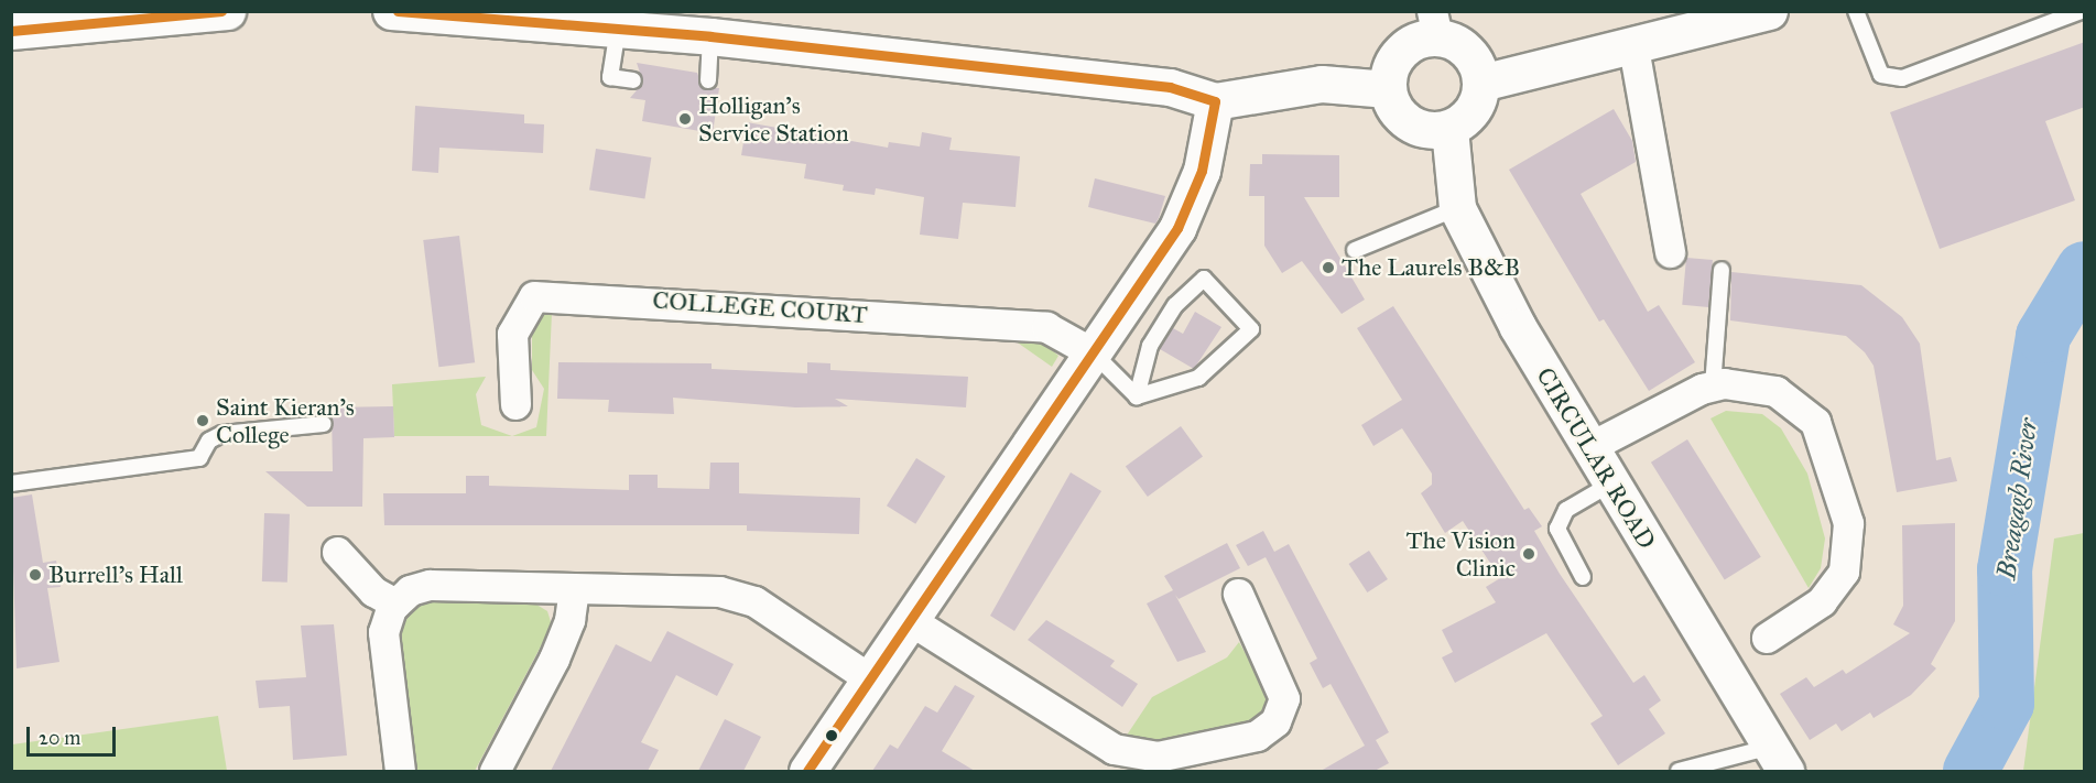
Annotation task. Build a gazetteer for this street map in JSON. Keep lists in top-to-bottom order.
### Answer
{
  "streets": {
    "main road": ["CIRCULAR ROAD"],
    "street": ["COLLEGE COURT"]
  },
  "water": ["Breagagh River"],
  "places": [
    "Holligan's Service Station",
    "The Laurels B&B",
    "Saint Kieran's College",
    "The Vision Clinic",
    "Burrell's Hall"
  ],
  "scale_bar": "20 m"
}
